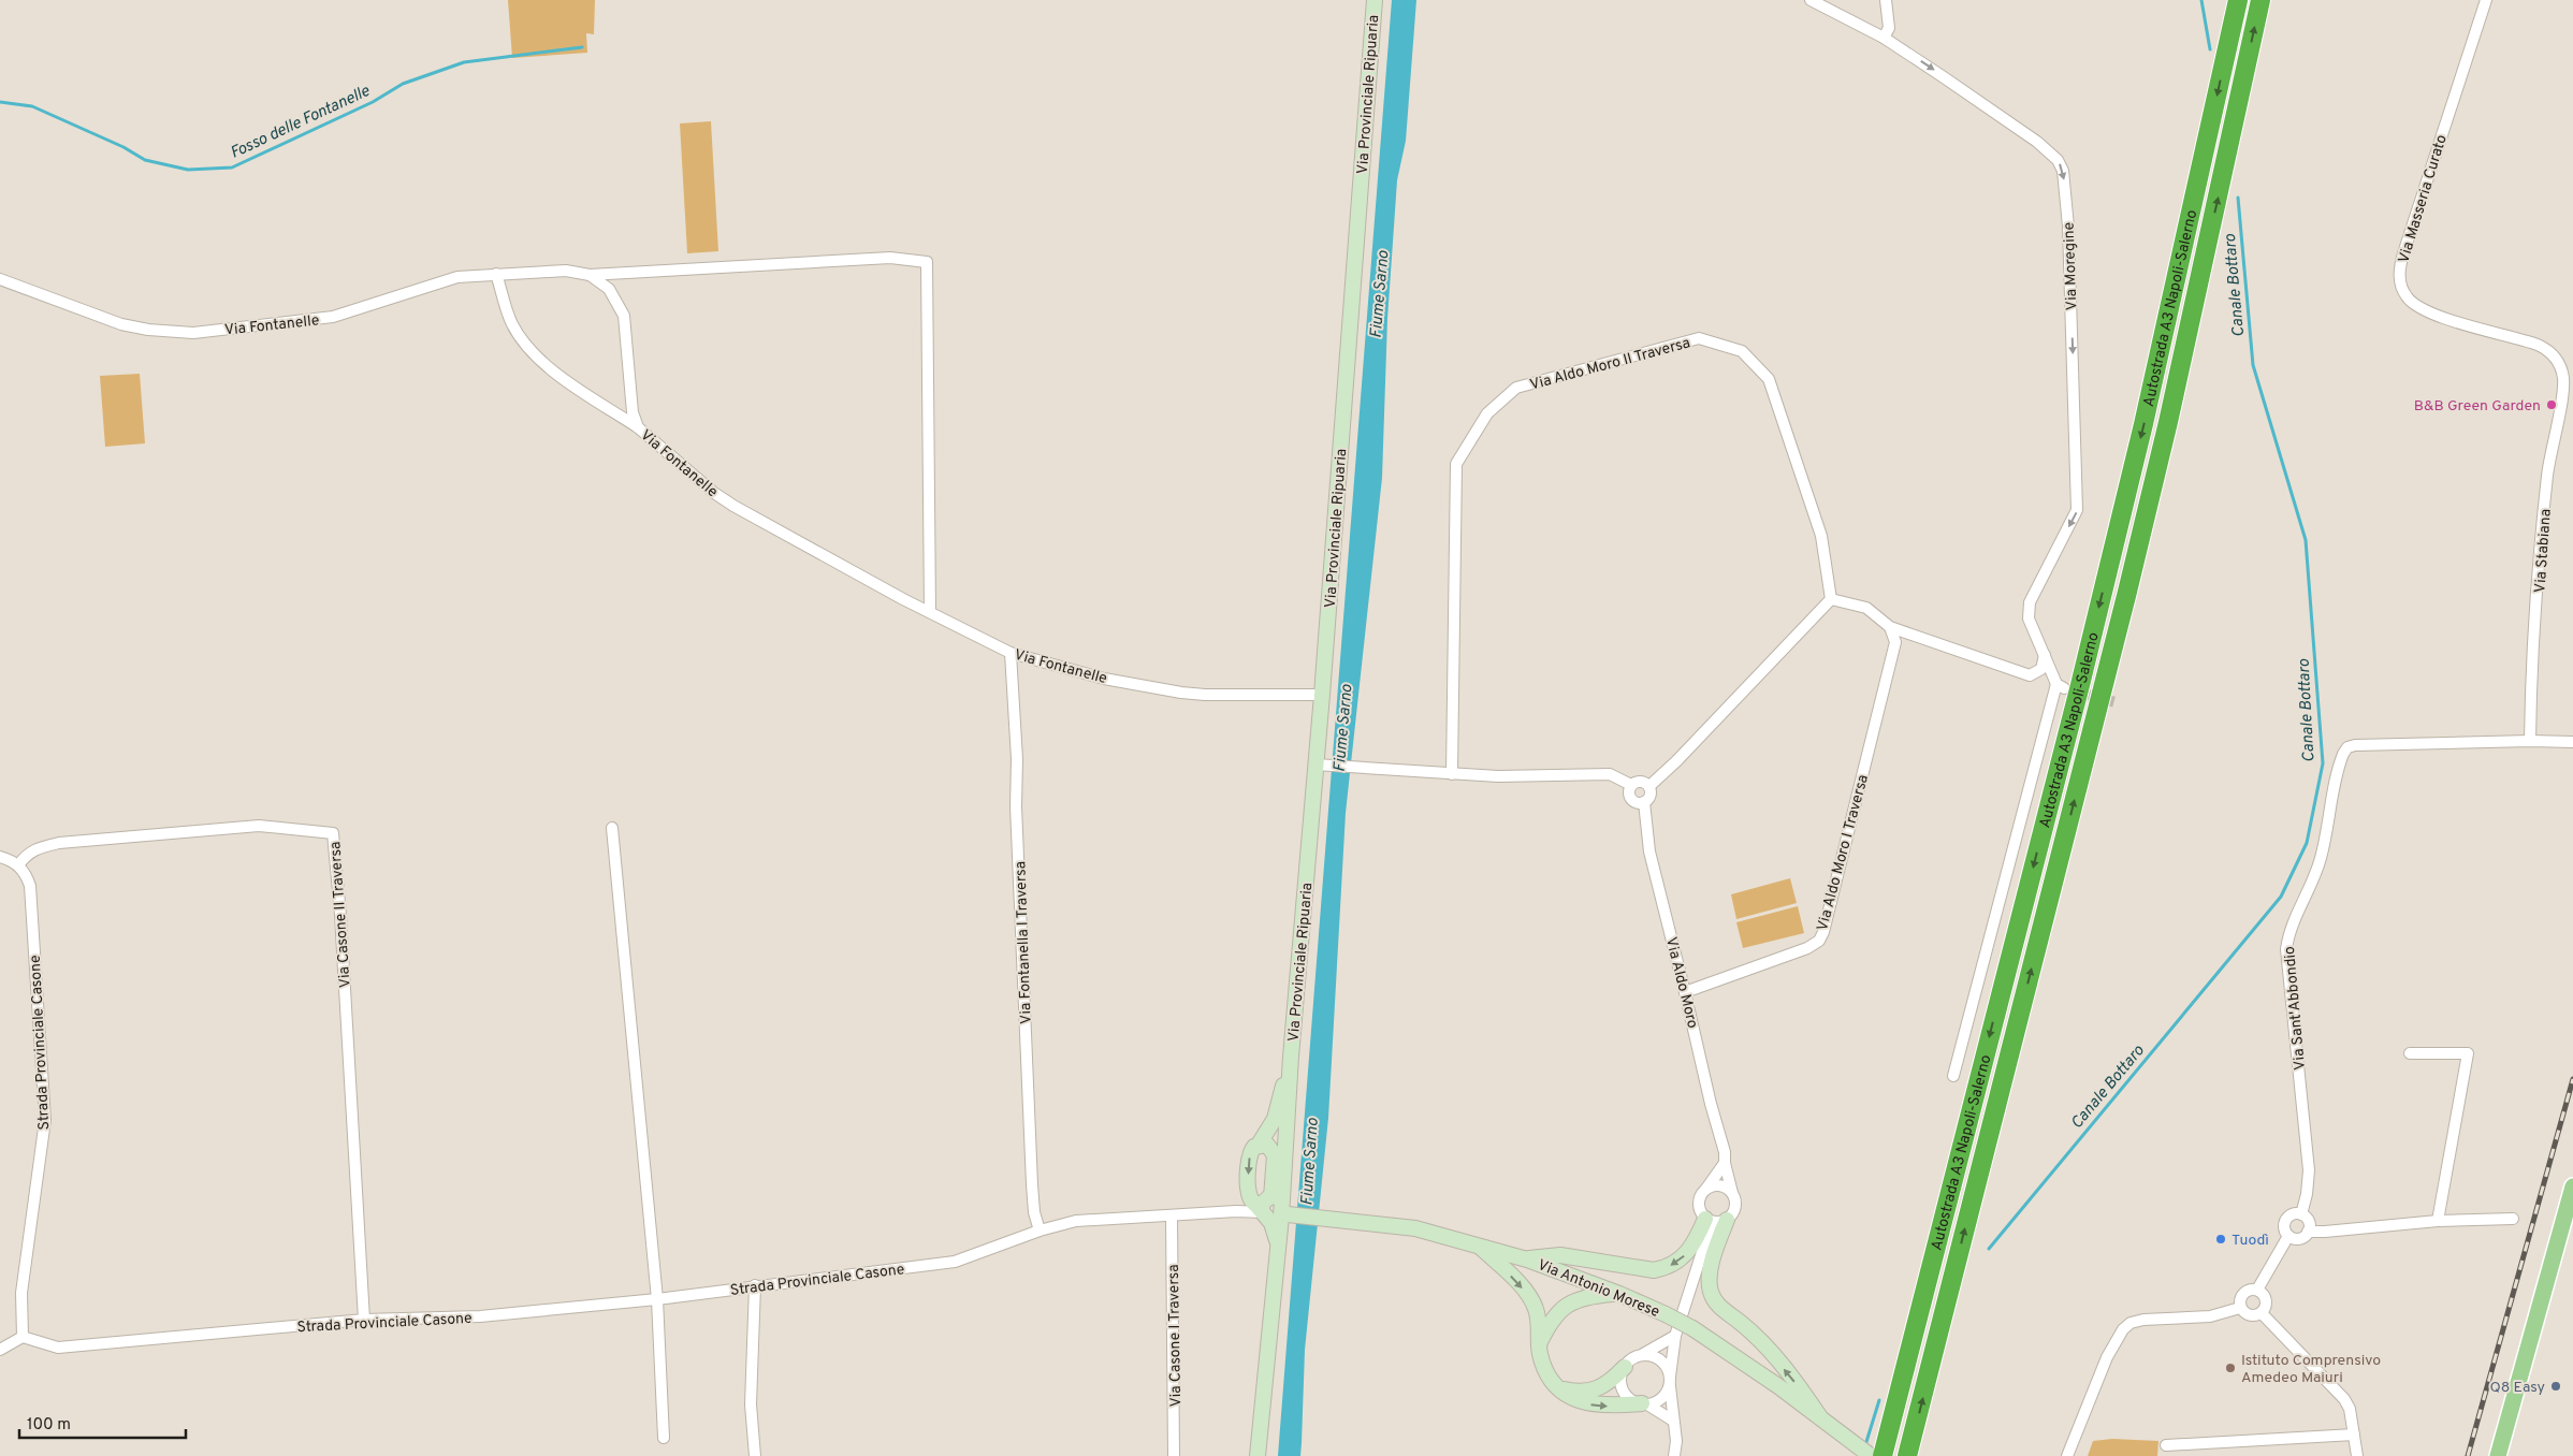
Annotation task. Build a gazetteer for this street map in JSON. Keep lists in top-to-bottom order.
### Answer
{
  "streets": {
    "highway": ["Autostrada A3 Napoli-Salerno"],
    "main road": ["Via Provinciale Ripuaria", "Via Antonio Morese"],
    "street": [
      "Via Masseria Curato",
      "Via Moregine",
      "Via Fontanelle",
      "Via Aldo Moro II Traversa",
      "Via Stabiana",
      "Via Aldo Moro I Traversa",
      "Via Casone II Traversa",
      "Via Fontanella I Traversa",
      "Via Aldo Moro",
      "Via Sant'Abbondio",
      "Strada Provinciale Casone",
      "Via Casone I Traversa"
    ]
  },
  "crossings": [
    ["Via Provinciale Ripuaria", "Via Fontanelle"],
    ["Via Provinciale Ripuaria", "Strada Provinciale Casone"],
    ["Via Provinciale Ripuaria", "Via Antonio Morese"],
    ["Via Masseria Curato", "Via Stabiana"],
    ["Via Fontanelle", "Via Fontanella I Traversa"],
    ["Via Stabiana", "Via Sant'Abbondio"],
    ["Via Aldo Moro I Traversa", "Via Aldo Moro"],
    ["Via Casone II Traversa", "Strada Provinciale Casone"],
    ["Via Fontanella I Traversa", "Strada Provinciale Casone"],
    ["Strada Provinciale Casone", "Via Antonio Morese"],
    ["Strada Provinciale Casone", "Via Casone I Traversa"]
  ],
  "one_way": ["Via Moregine"],
  "water": ["Fosso delle Fontanelle", "Canale Bottaro", "Fiume Sarno"],
  "places": [
    "B&B Green Garden",
    "Tuodì",
    "Istituto Comprensivo Amedeo Maiuri",
    "Q8 Easy"
  ],
  "scale_bar": "100 m"
}
